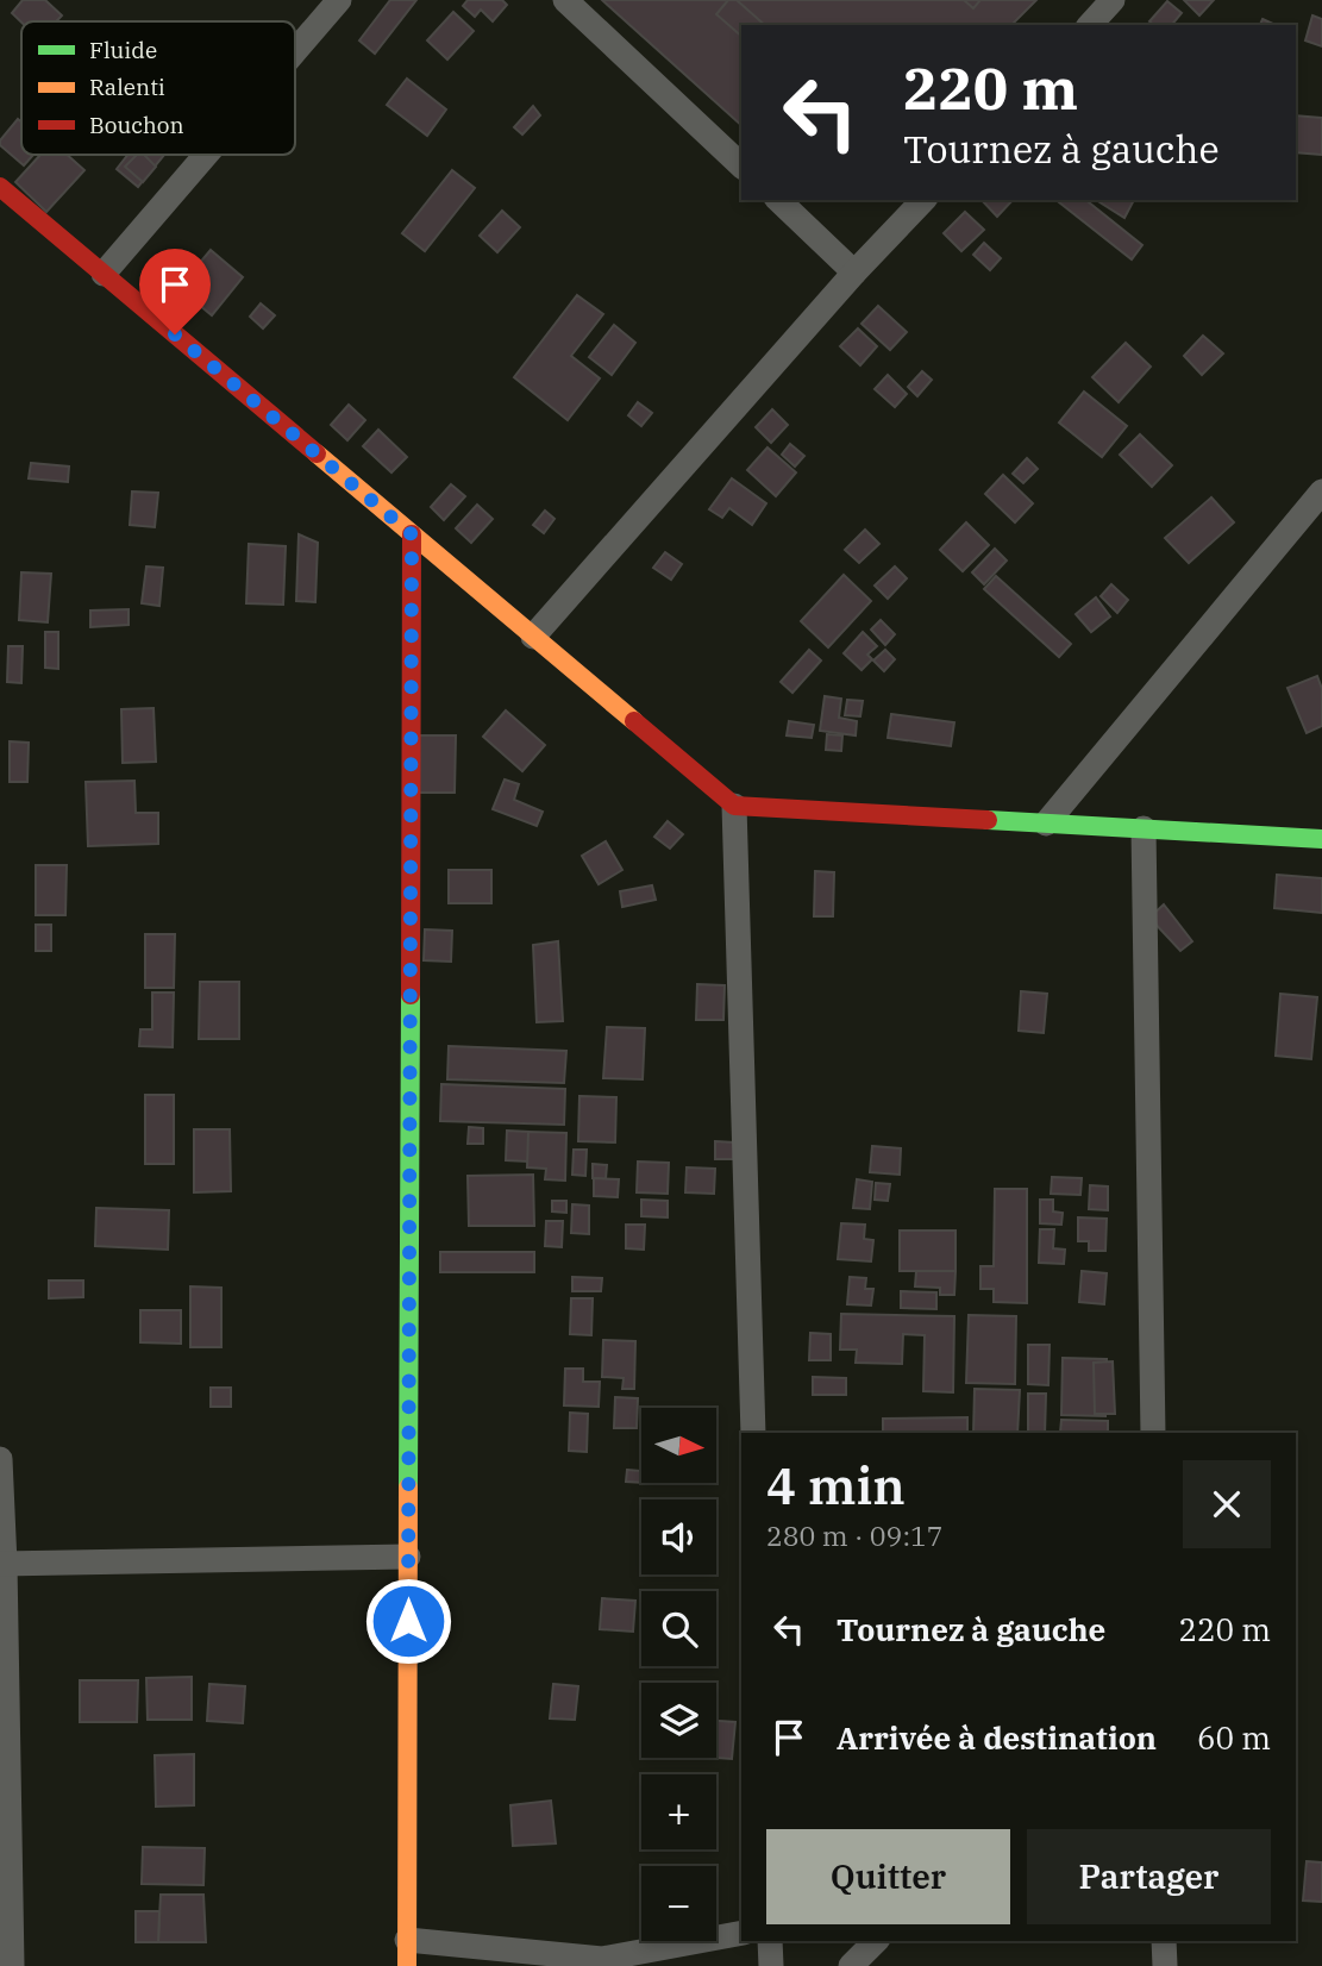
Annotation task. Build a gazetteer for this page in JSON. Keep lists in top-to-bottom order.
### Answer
{
  "legend": ["Fluide", "Ralenti", "Bouchon"],
  "north": "right",
  "page": {
    "turn": ["220 m", "Tournez à gauche"],
    "map_buttons": ["+", "−"],
    "heading": ["4 min", "280 m · 09:17"],
    "list": [
      {
        "name": "Tournez à gauche",
        "value": "220 m"
      },
      {
        "name": "Arrivée à destination",
        "value": "60 m"
      }
    ],
    "buttons": ["Quitter", "Partager"]
  }
}
